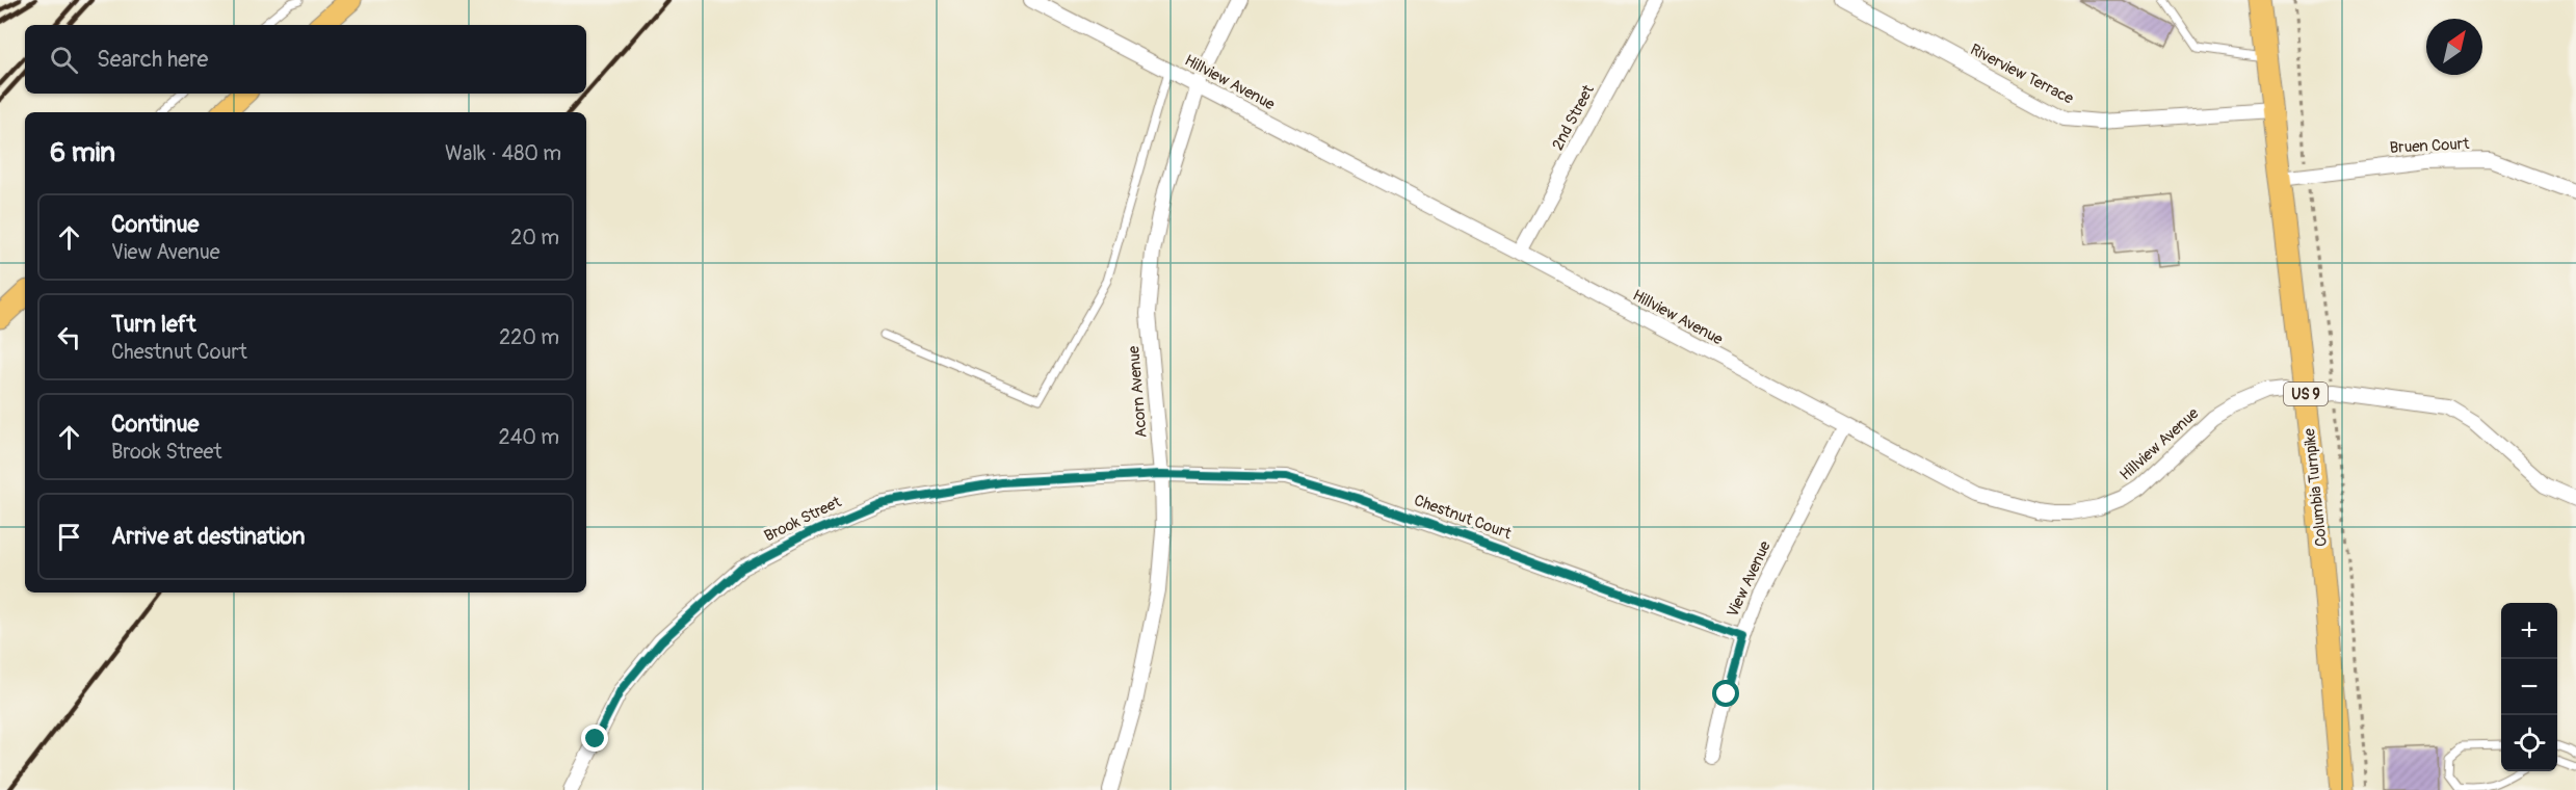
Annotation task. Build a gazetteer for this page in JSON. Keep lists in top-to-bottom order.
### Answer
{
  "streets": {
    "main road": ["US 9", "Columbia Turnpike"],
    "street": [
      "Riverview Terrace",
      "Hillview Avenue",
      "2nd Street",
      "Bruen Court",
      "Acorn Avenue",
      "Chestnut Court",
      "Brook Street",
      "View Avenue"
    ]
  },
  "crossings": [
    ["Riverview Terrace", "Columbia Turnpike"],
    ["Hillview Avenue", "2nd Street"],
    ["Hillview Avenue", "Acorn Avenue"],
    ["Hillview Avenue", "Columbia Turnpike"],
    ["Hillview Avenue", "View Avenue"],
    ["Bruen Court", "Columbia Turnpike"],
    ["Acorn Avenue", "Chestnut Court"],
    ["Acorn Avenue", "Brook Street"],
    ["Chestnut Court", "Brook Street"],
    ["Chestnut Court", "View Avenue"]
  ],
  "north": "top right",
  "page": {
    "search": "Search here",
    "heading": ["6 min", "Walk · 480 m"],
    "list": [
      ["Continue", "View Avenue", "20 m"],
      ["Turn left", "Chestnut Court", "220 m"],
      ["Continue", "Brook Street", "240 m"],
      "Arrive at destination"
    ],
    "map_buttons": ["+", "−"]
  }
}
